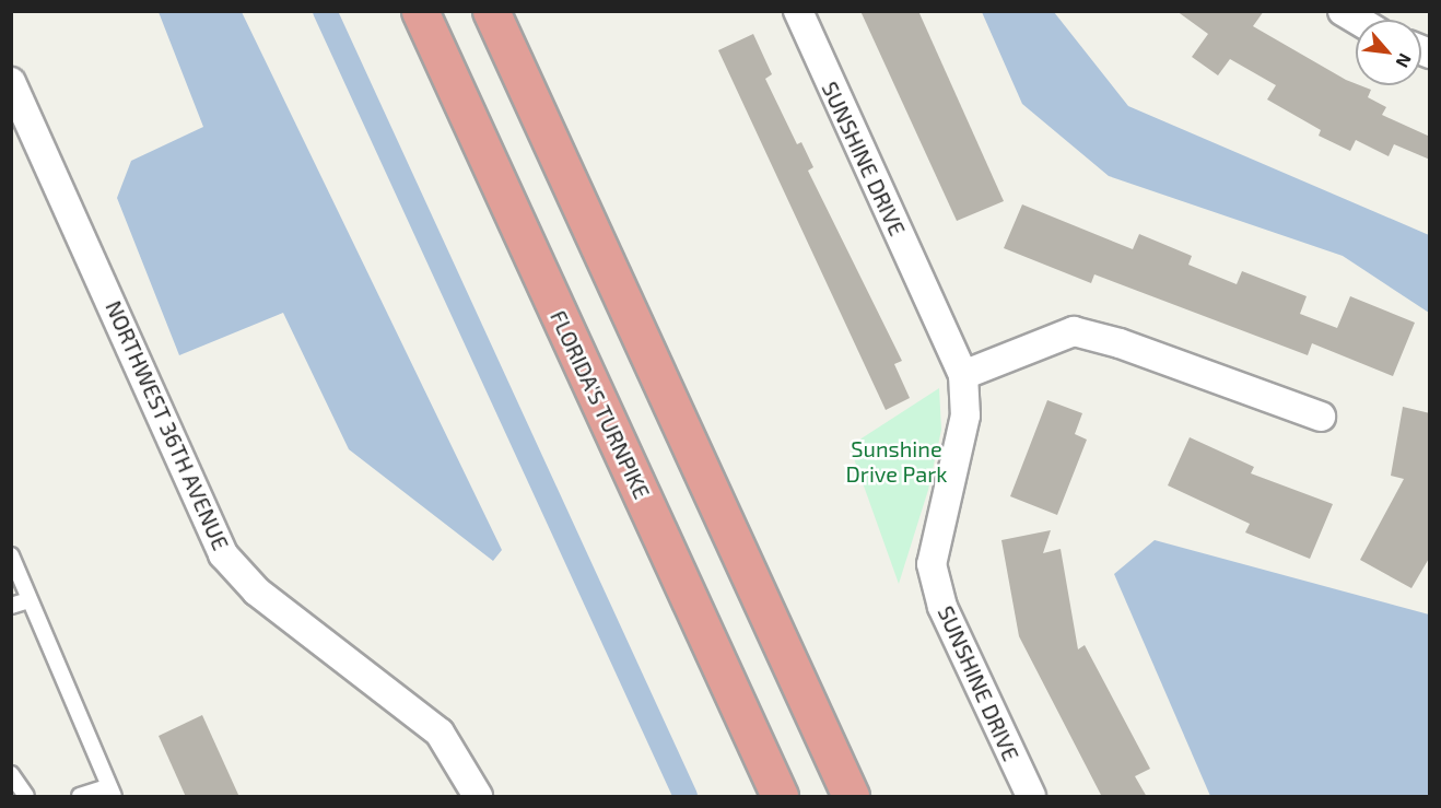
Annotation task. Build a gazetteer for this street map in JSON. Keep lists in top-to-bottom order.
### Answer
{
  "streets": {
    "highway": ["FLORIDA'S TURNPIKE"],
    "street": ["SUNSHINE DRIVE", "NORTHWEST 36TH AVENUE"]
  },
  "parks": ["Sunshine Drive Park"],
  "north": "bottom right"
}
